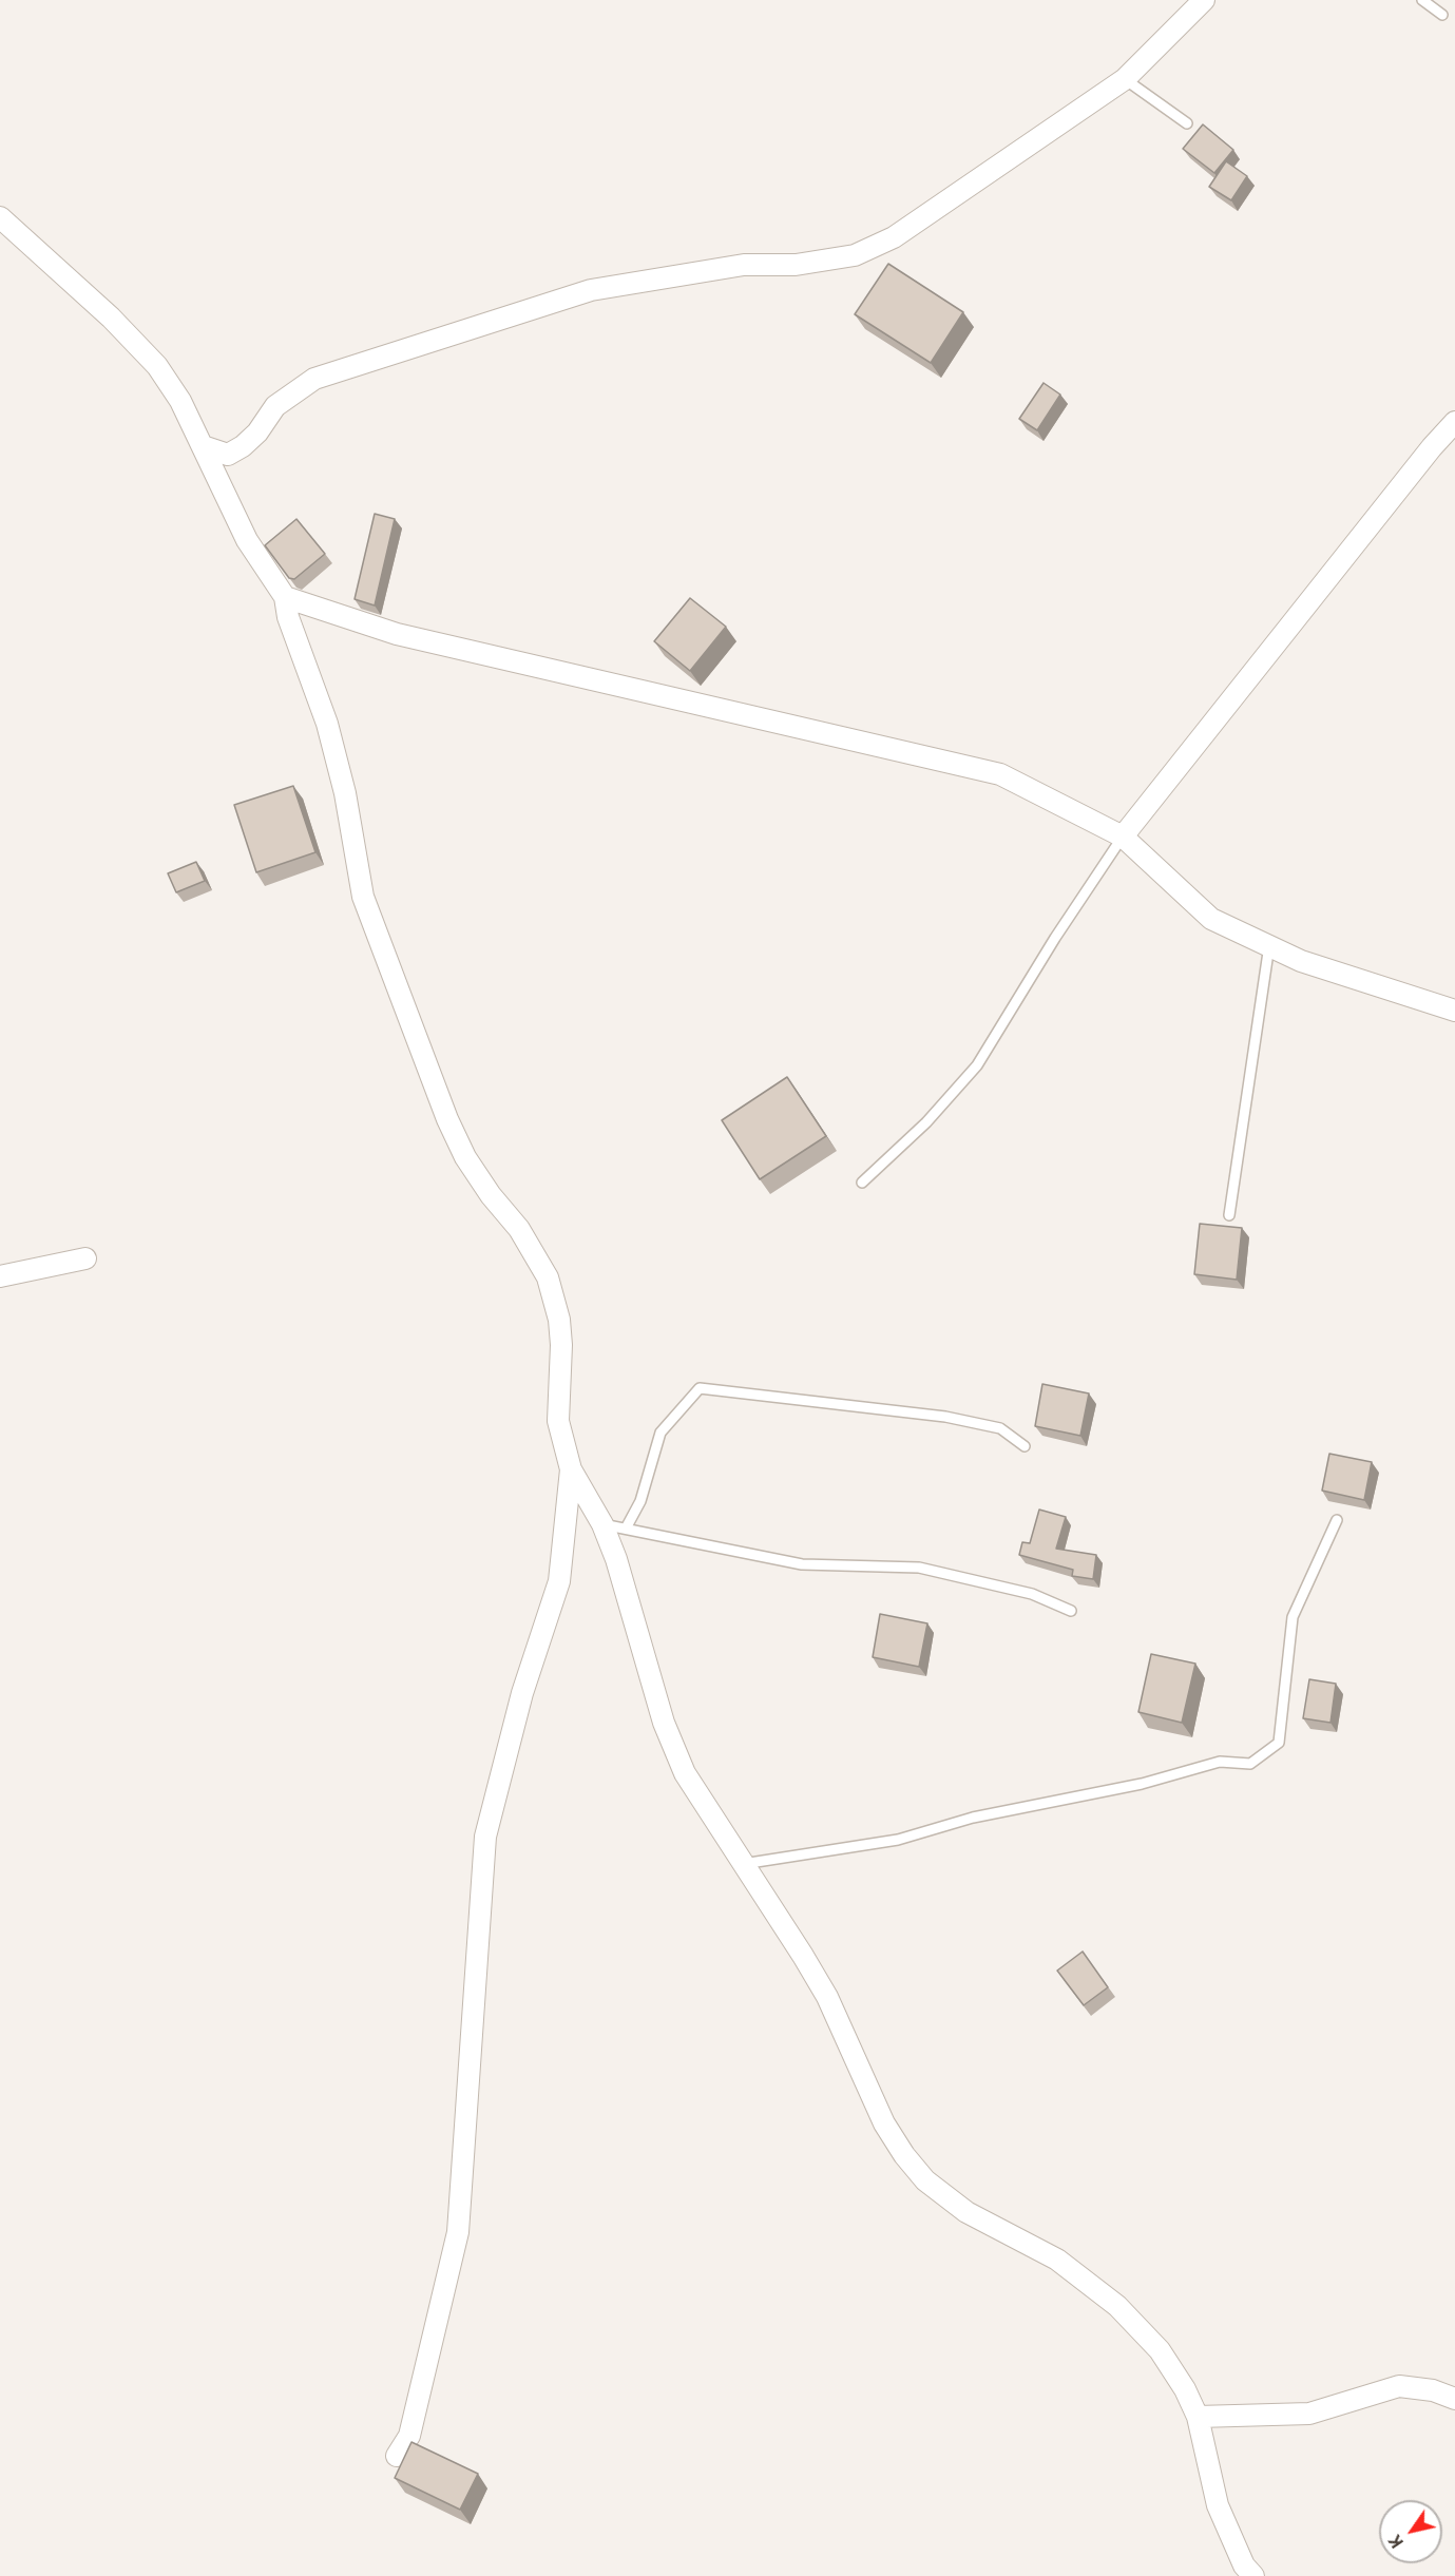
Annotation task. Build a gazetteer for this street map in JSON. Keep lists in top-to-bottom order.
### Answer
{
  "north": "bottom left"
}
